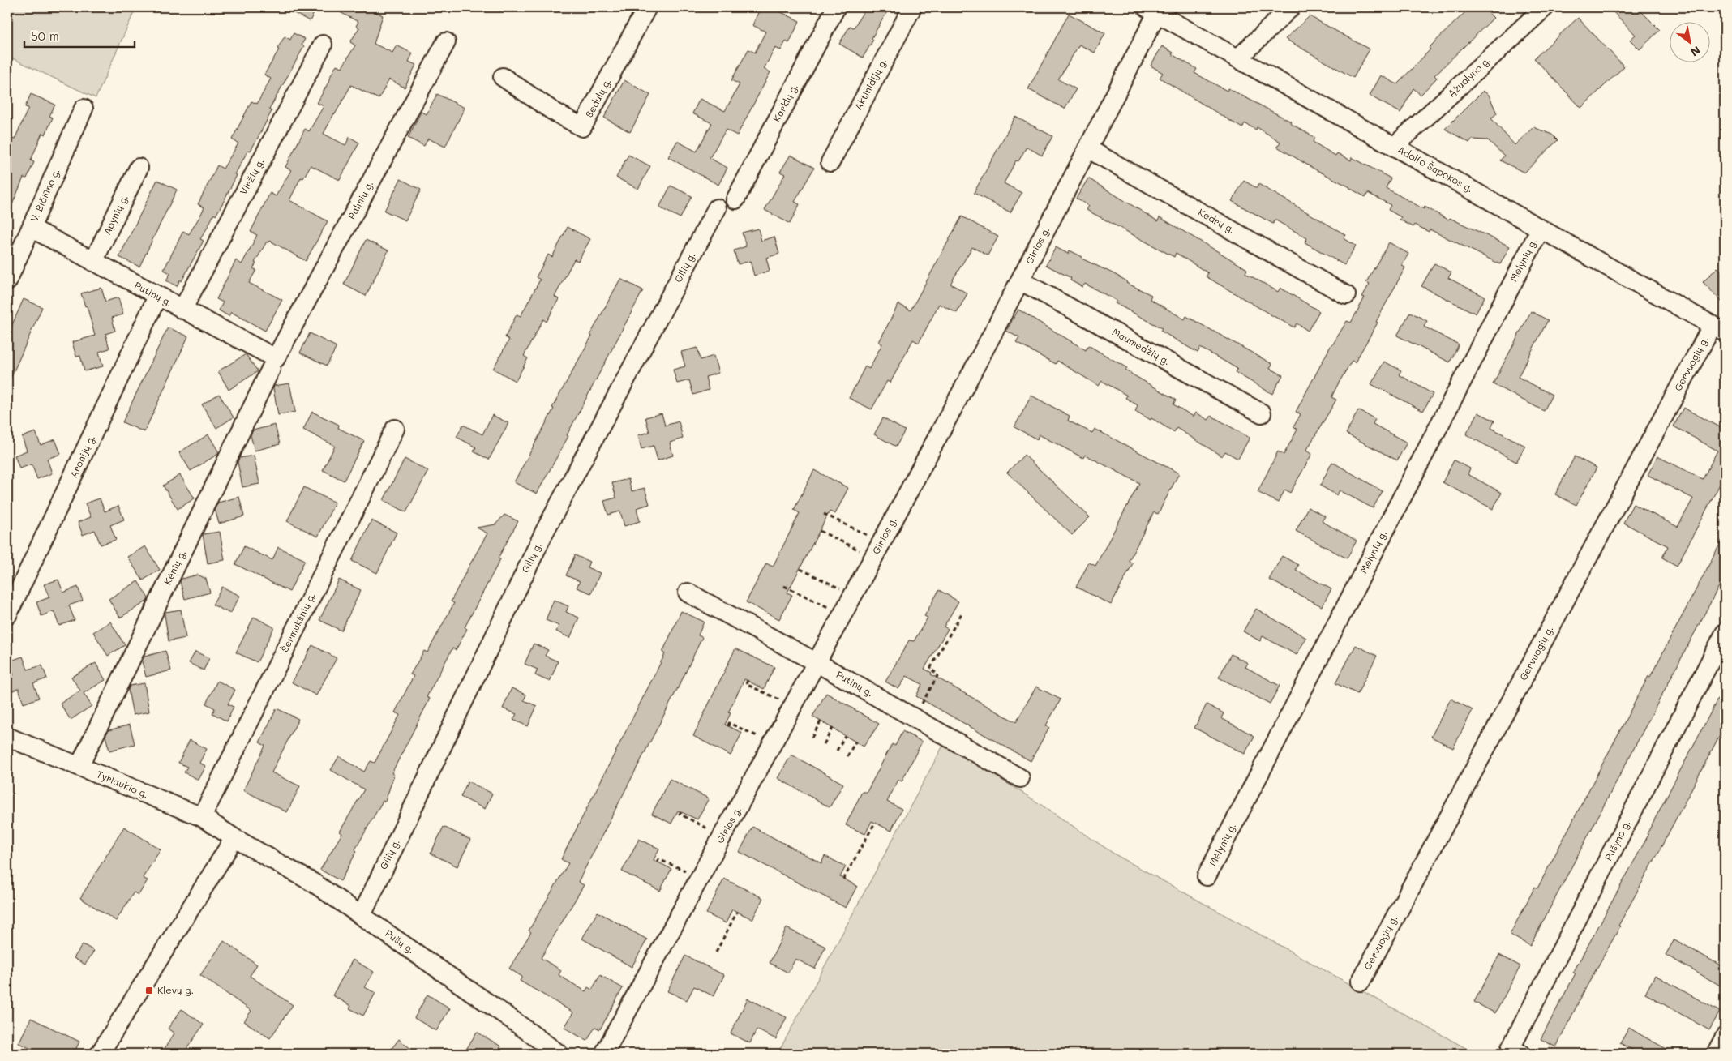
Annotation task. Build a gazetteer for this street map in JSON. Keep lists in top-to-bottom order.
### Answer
{
  "streets": {
    "street": [
      "Ąžuolyno g.",
      "Aktinidijų g.",
      "Sedulų g.",
      "Karklų g.",
      "Adolfo Šapokos g.",
      "Viržių g.",
      "V. Bičiūno g.",
      "Palmių g.",
      "Apynių g.",
      "Kedrų g.",
      "Girios g.",
      "Mėlynių g.",
      "Gilių g.",
      "Putinų g.",
      "Maumedžių g.",
      "Gervuogių g.",
      "Aronijų g.",
      "Kėnių g.",
      "Šermukšnių g.",
      "Tyrlaukio g.",
      "Pušyno g.",
      "Pušų g."
    ]
  },
  "crossings": [
    ["Ąžuolyno g.", "Adolfo Šapokos g."],
    ["Adolfo Šapokos g.", "Girios g."],
    ["Adolfo Šapokos g.", "Mėlynių g."],
    ["Adolfo Šapokos g.", "Gervuogių g."],
    ["Viržių g.", "Putinų g."],
    ["V. Bičiūno g.", "Putinų g."],
    ["Palmių g.", "Putinų g."],
    ["Palmių g.", "Kėnių g."],
    ["Apynių g.", "Putinų g."],
    ["Kedrų g.", "Girios g."],
    ["Girios g.", "Putinų g."],
    ["Girios g.", "Maumedžių g."],
    ["Gilių g.", "Pušų g."],
    ["Putinų g.", "Aronijų g."],
    ["Putinų g.", "Kėnių g."],
    ["Kėnių g.", "Tyrlaukio g."],
    ["Šermukšnių g.", "Tyrlaukio g."],
    ["Tyrlaukio g.", "Pušų g."]
  ],
  "places": {
    "transit": ["Klevų g."]
  },
  "scale_bar": "50 m",
  "north": "bottom right"
}
